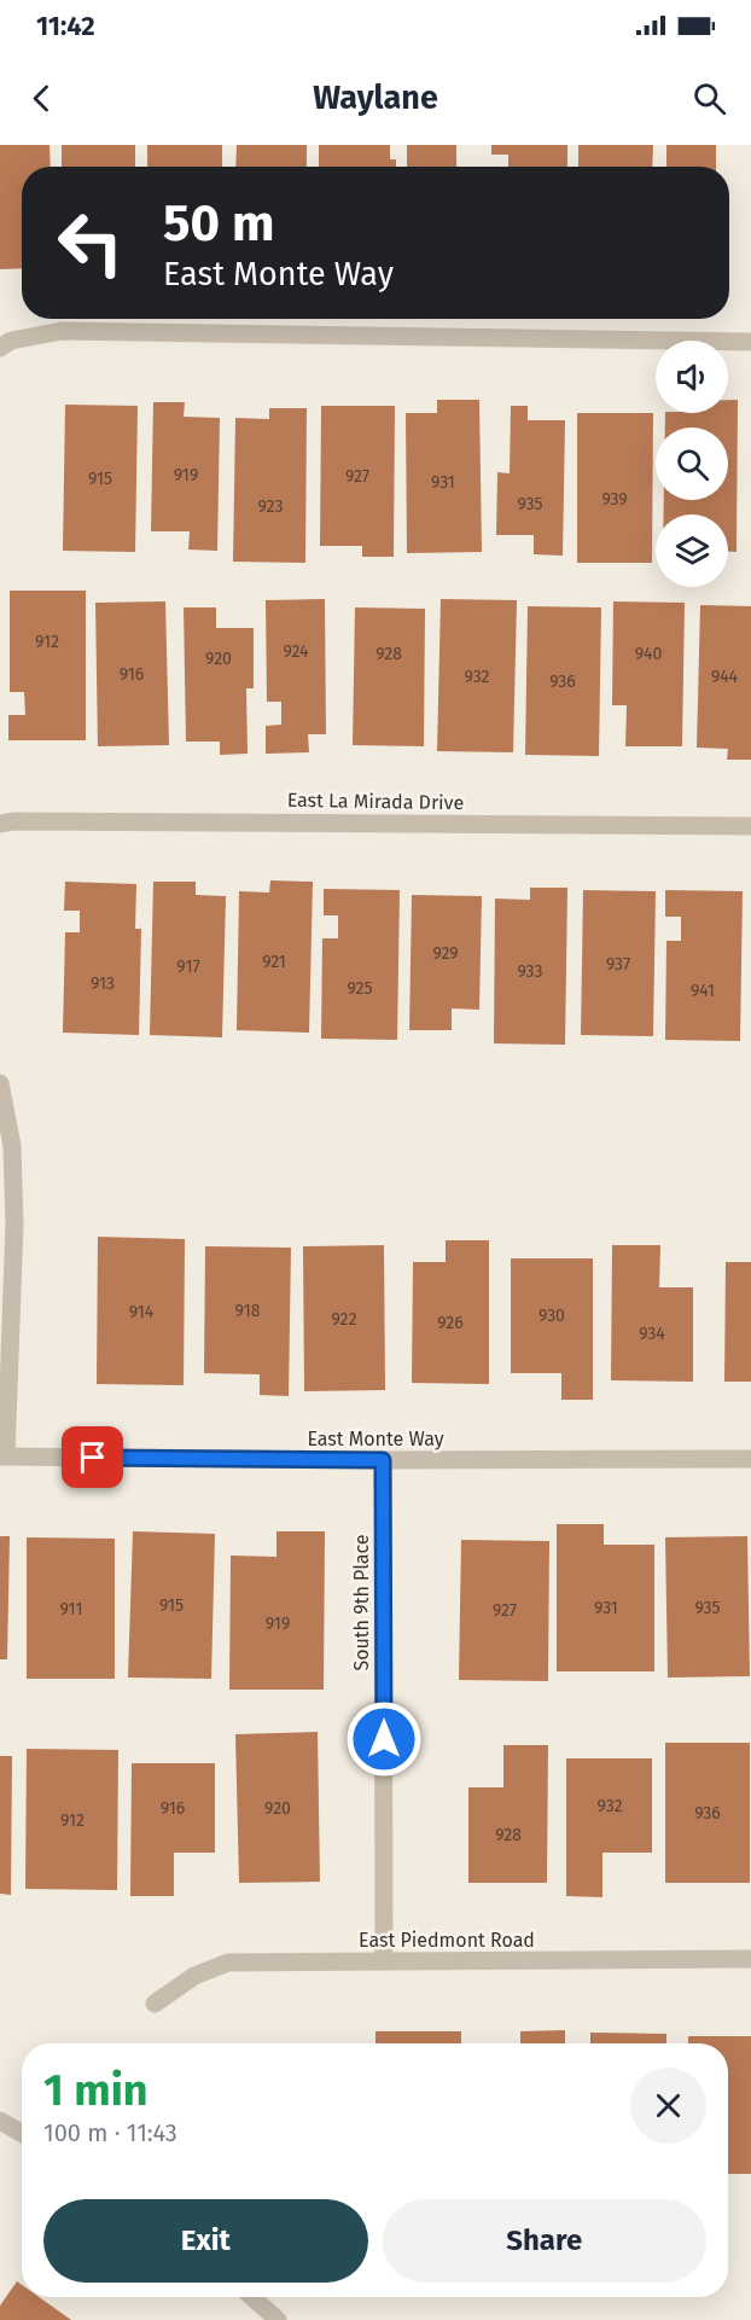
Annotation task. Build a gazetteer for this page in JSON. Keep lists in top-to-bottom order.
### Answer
{
  "streets": {
    "street": [
      "East La Mirada Drive",
      "East Monte Way",
      "South 9th Place",
      "East Piedmont Road"
    ]
  },
  "crossings": [
    ["East Monte Way", "South 9th Place"],
    ["South 9th Place", "East Piedmont Road"]
  ],
  "house_numbers": [
    "919",
    "927",
    "915",
    "931",
    "939",
    "935",
    "923",
    "912",
    "924",
    "928",
    "940",
    "920",
    "916",
    "932",
    "944",
    "936",
    "929",
    "921",
    "937",
    "917",
    "933",
    "913",
    "925",
    "941",
    "918",
    "914",
    "930",
    "922",
    "926",
    "934",
    "915",
    "931",
    "935",
    "911",
    "927",
    "919",
    "932",
    "916",
    "920",
    "936",
    "912",
    "928"
  ],
  "page": {
    "status": "11:42",
    "header": "Waylane",
    "turn": ["50 m", "East Monte Way"],
    "heading": ["1 min", "100 m · 11:43"],
    "buttons": ["Exit", "Share"]
  }
}
